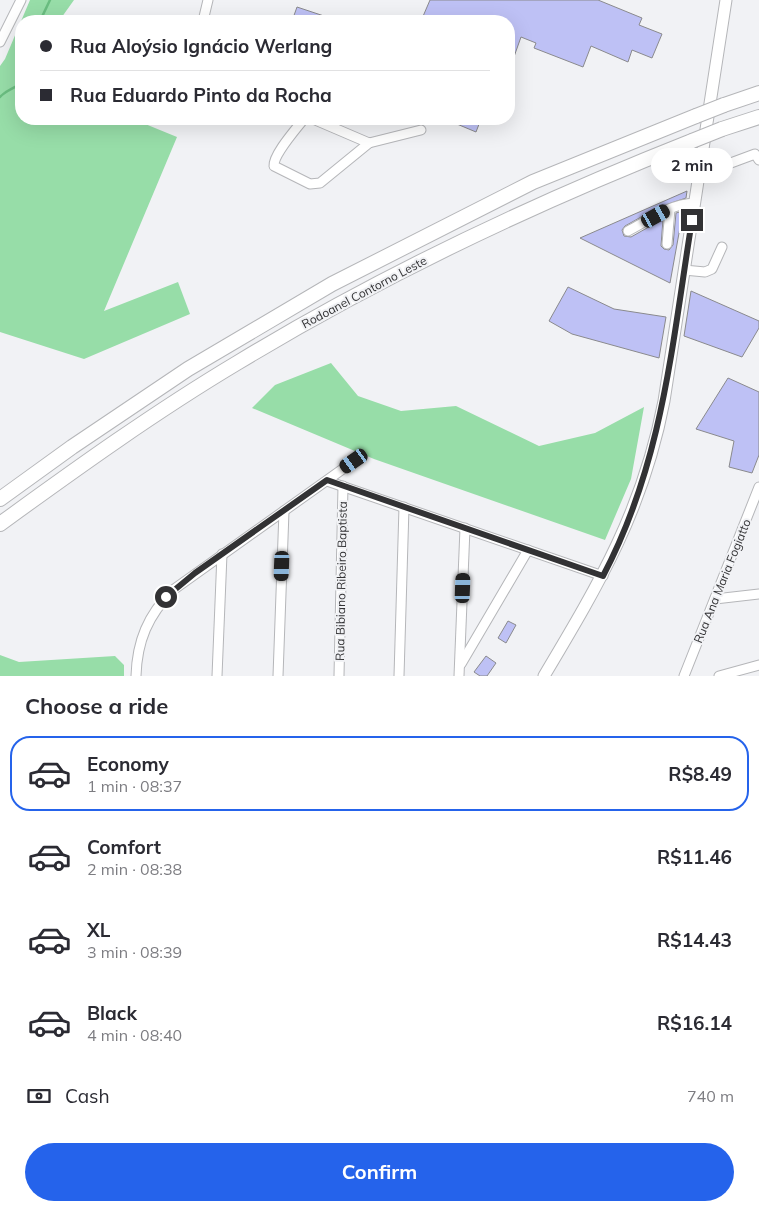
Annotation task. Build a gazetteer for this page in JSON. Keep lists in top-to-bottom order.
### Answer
{
  "streets": {
    "highway": ["Rodoanel Contorno Leste"],
    "street": ["Rua Bibiano Ribeiro Baptista", "Rua Ana Maria Fogiatto"]
  },
  "page": {
    "banner": ["Rua Aloýsio Ignácio Werlang", "Rua Eduardo Pinto da Rocha"],
    "bubble": "2 min",
    "heading": "Choose a ride",
    "list": [
      {
        "name": "Economy",
        "note": "1 min · 08:37",
        "value": "R$8.49"
      },
      {
        "name": "Comfort",
        "note": "2 min · 08:38",
        "value": "R$11.46"
      },
      {
        "name": "XL",
        "note": "3 min · 08:39",
        "value": "R$14.43"
      },
      {
        "name": "Black",
        "note": "4 min · 08:40",
        "value": "R$16.14"
      }
    ],
    "pay": ["Cash", "740 m"],
    "buttons": "Confirm"
  }
}
